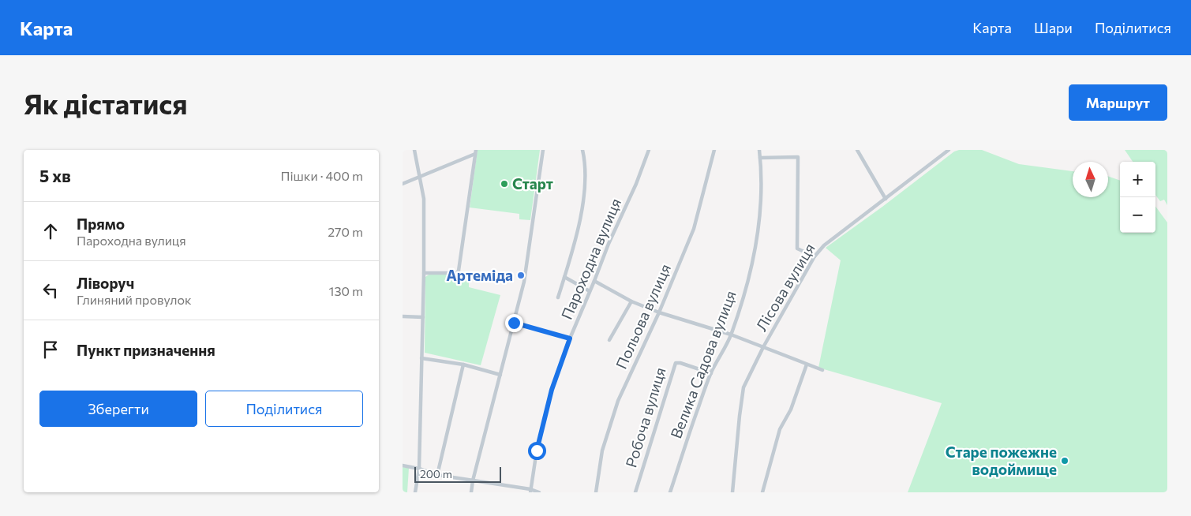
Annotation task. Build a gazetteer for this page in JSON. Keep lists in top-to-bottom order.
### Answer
{
  "streets": {
    "street": [
      "Пароходна вулиця",
      "Лісова вулиця",
      "Польова вулиця",
      "Велика Садова вулиця",
      "Робоча вулиця"
    ]
  },
  "crossings": [
    ["Велика Садова вулиця", "Робоча вулиця"]
  ],
  "places": ["Старт", "Артеміда", "Старе пожежне водоймище"],
  "scale_bar": "200 m",
  "north": "top",
  "page": {
    "header": "Карта",
    "nav": ["Карта", "Шари", "Поділитися"],
    "buttons": [
      "Маршрут",
      ["Зберегти", "Поділитися"]
    ],
    "title": "Як дістатися",
    "heading": ["5 хв", "Пішки · 400 m"],
    "map_buttons": ["+", "−"],
    "list": [
      ["Прямо", "Пароходна вулиця", "270 m"],
      ["Ліворуч", "Глиняний провулок", "130 m"],
      "Пункт призначення"
    ],
    "scale": "200 m"
  }
}
